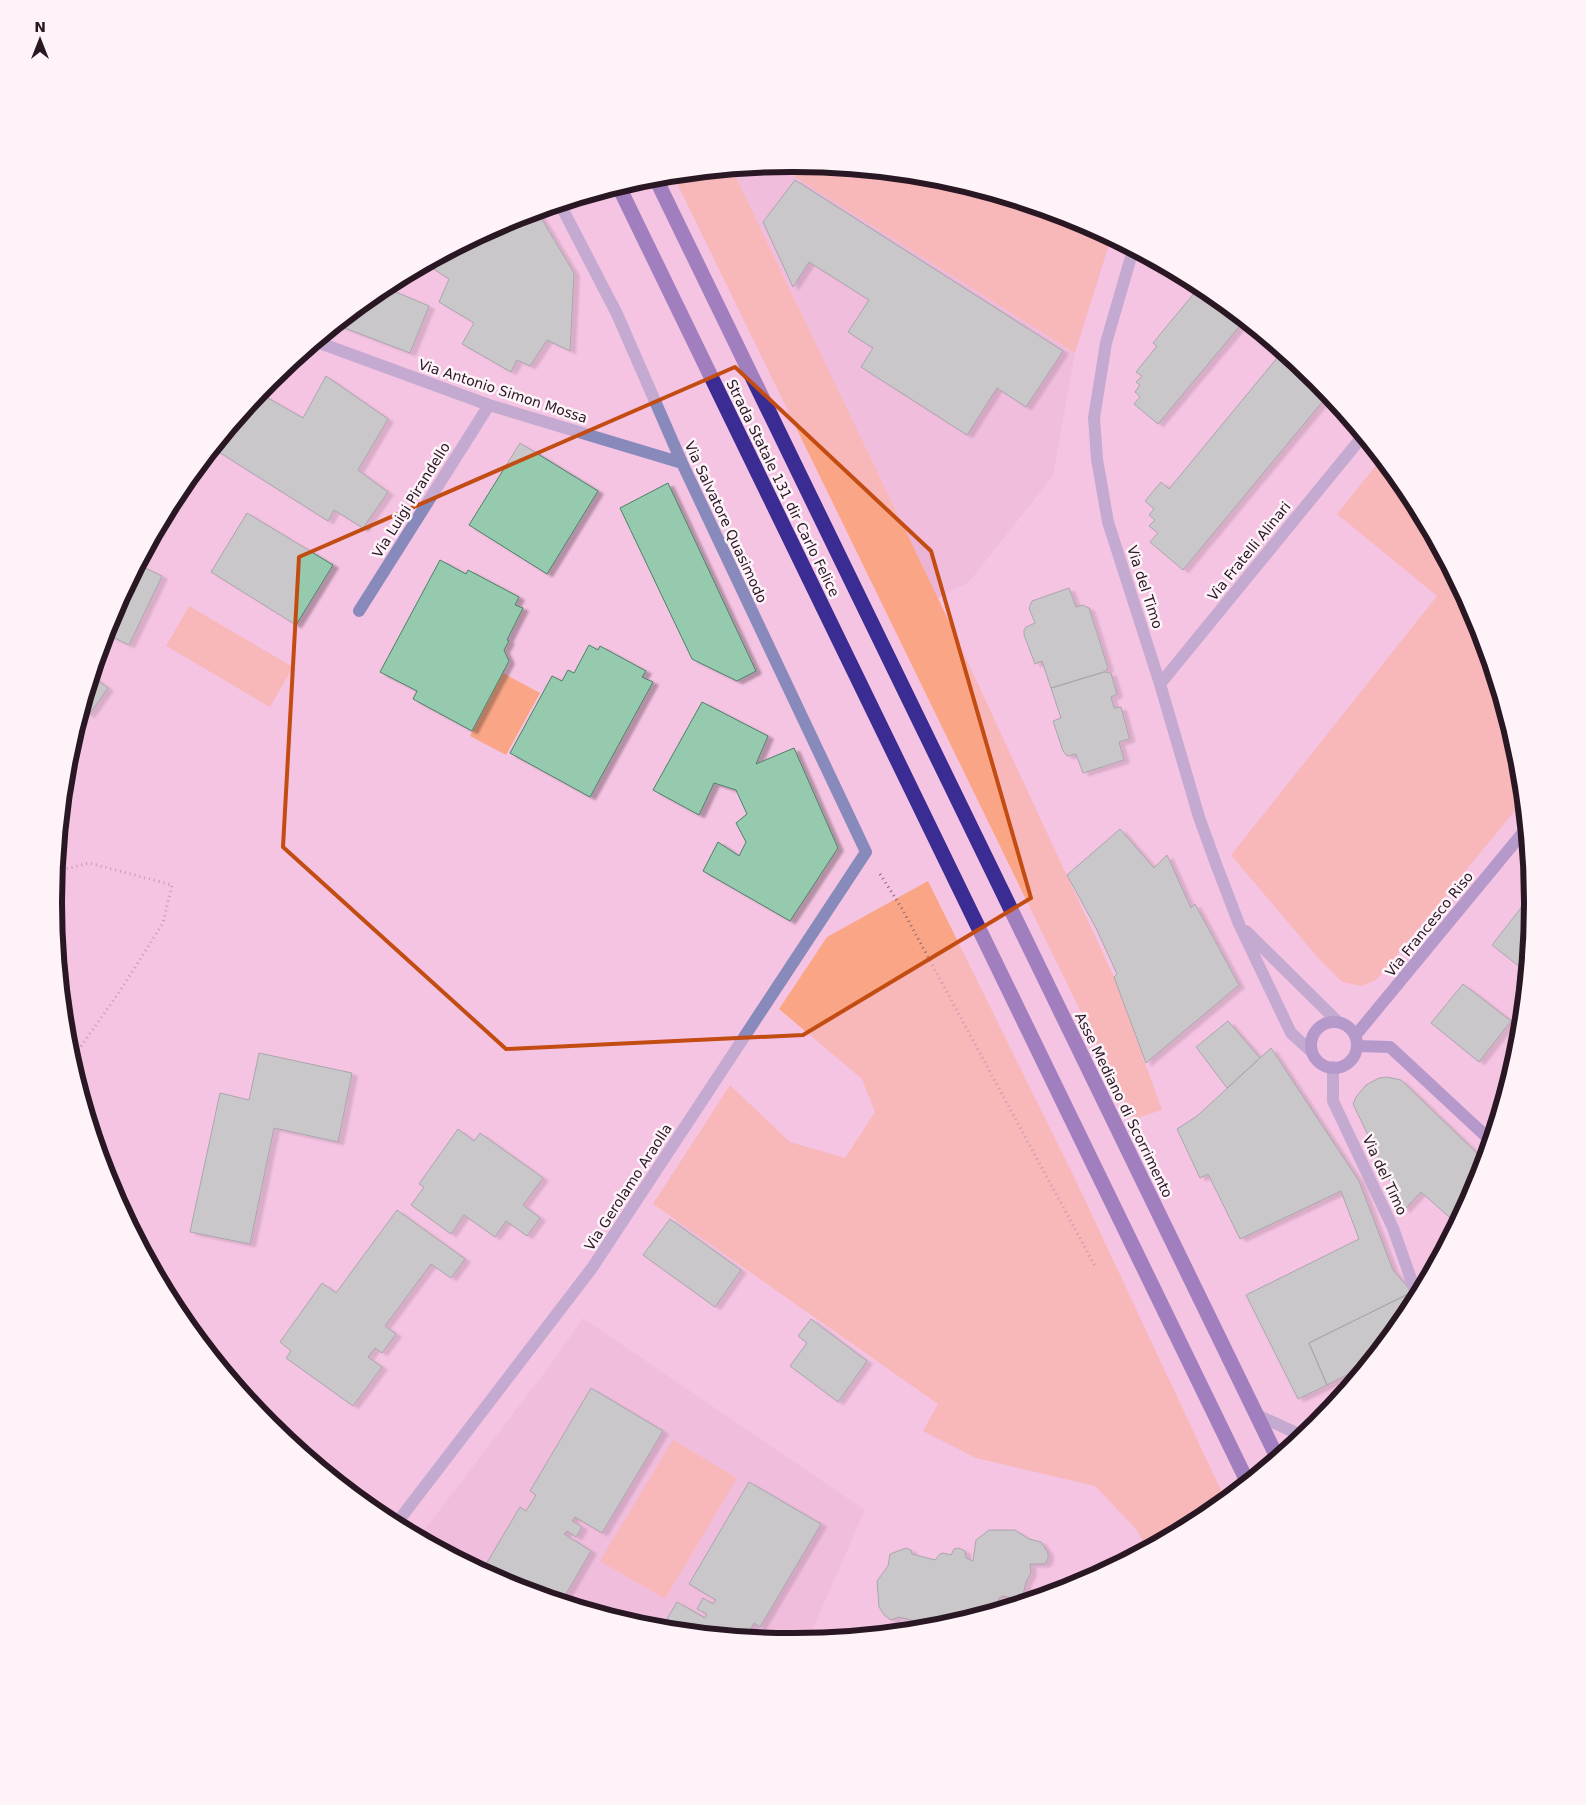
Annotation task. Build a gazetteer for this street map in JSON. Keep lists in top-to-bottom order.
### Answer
{
  "streets": {
    "highway": ["Strada Statale 131 dir Carlo Felice", "Asse Mediano di Scorrimento"],
    "street": [
      "Via Antonio Simon Mossa",
      "Via Luigi Pirandello",
      "Via Salvatore Quasimodo",
      "Via Fratelli Alinari",
      "Via del Timo",
      "Via Francesco Riso",
      "Via Gerolamo Araolla"
    ]
  },
  "crossings": [
    ["Via Antonio Simon Mossa", "Via Luigi Pirandello"],
    ["Via Antonio Simon Mossa", "Via Salvatore Quasimodo"],
    ["Strada Statale 131 dir Carlo Felice", "Asse Mediano di Scorrimento"],
    ["Via Salvatore Quasimodo", "Via Gerolamo Araolla"],
    ["Via Fratelli Alinari", "Via del Timo"],
    ["Via del Timo", "Via Francesco Riso"]
  ],
  "north": "top"
}
